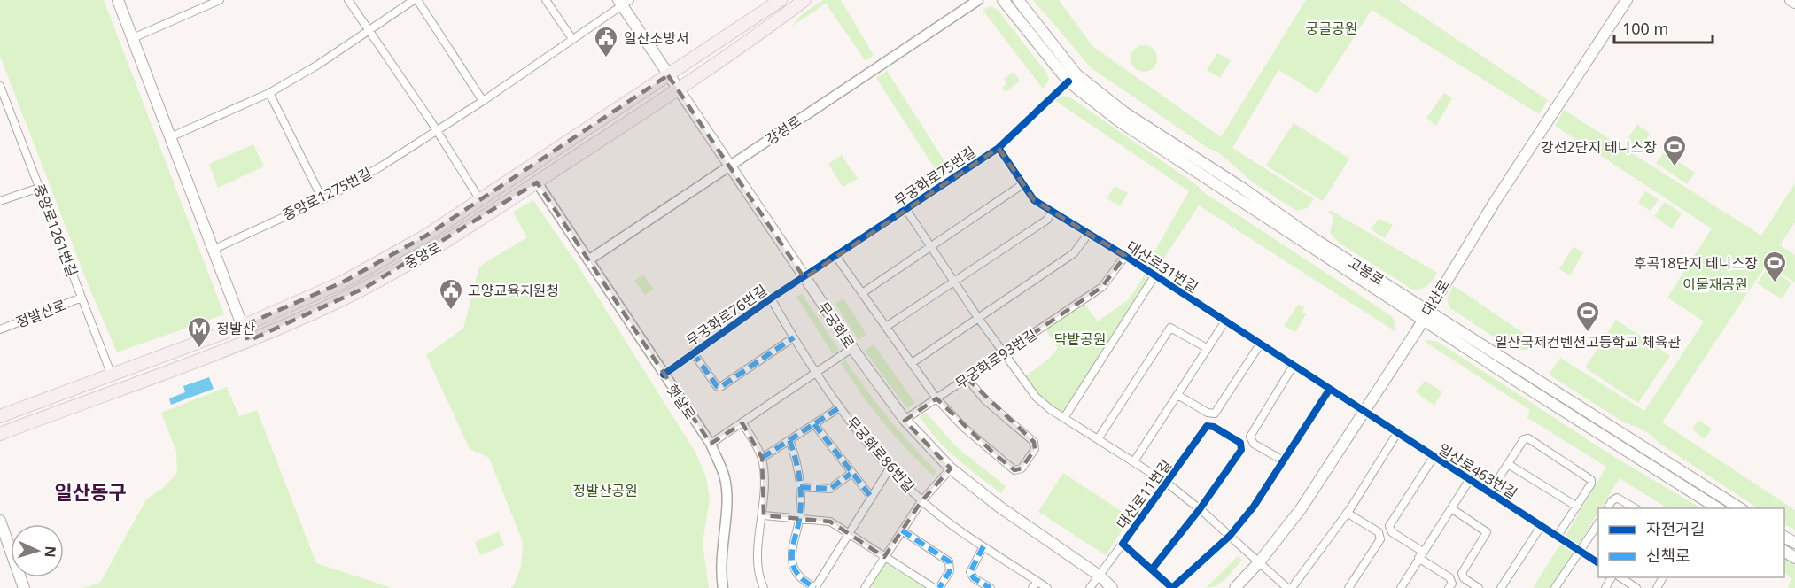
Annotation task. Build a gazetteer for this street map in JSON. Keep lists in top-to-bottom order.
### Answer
{
  "streets": {
    "main road": [
      "중앙로",
      "고봉로",
      "대산로",
      "무궁화로"
    ],
    "street": [
      "강성로",
      "무궁화로75번길",
      "중앙로1275번길",
      "중앙로1261번길",
      "대산로31번길",
      "정발산로",
      "무궁화로76번길",
      "무궁화로93번길",
      "햇살로",
      "무궁화로86번길",
      "일산로463번길",
      "대산로11번길"
    ]
  },
  "crossings": [
    ["강성로", "무궁화로"],
    ["강성로", "햇살로"],
    ["무궁화로75번길", "대산로31번길"],
    ["무궁화로75번길", "고봉로"],
    ["무궁화로75번길", "무궁화로76번길"],
    ["무궁화로75번길", "무궁화로"],
    ["무궁화로75번길", "대산로11번길"],
    ["중앙로1275번길", "무궁화로"],
    ["중앙로1261번길", "중앙로"],
    ["중앙로1261번길", "정발산로"],
    ["중앙로", "무궁화로"],
    ["중앙로", "햇살로"],
    ["대산로31번길", "대산로"],
    ["대산로31번길", "무궁화로93번길"],
    ["대산로31번길", "일산로463번길"],
    ["고봉로", "대산로"],
    ["대산로", "일산로463번길"],
    ["대산로", "대산로11번길"],
    ["무궁화로76번길", "무궁화로"],
    ["무궁화로76번길", "햇살로"],
    ["무궁화로76번길", "무궁화로86번길"],
    ["무궁화로", "무궁화로93번길"],
    ["무궁화로93번길", "대산로11번길"]
  ],
  "districts": ["일산동구"],
  "parks": [
    "궁골공원",
    "이물재공원",
    "닥밭공원",
    "정발산공원"
  ],
  "places": {
    "public building": ["일산소방서", "고양교육지원청"],
    "sports": ["강선2단지 테니스장", "후곡18단지 테니스장", "일산국제컨벤션고등학교 체육관"],
    "metro station": ["정발산"]
  },
  "legend": ["자전거길", "산책로"],
  "scale_bar": "100 m",
  "north": "right"
}
